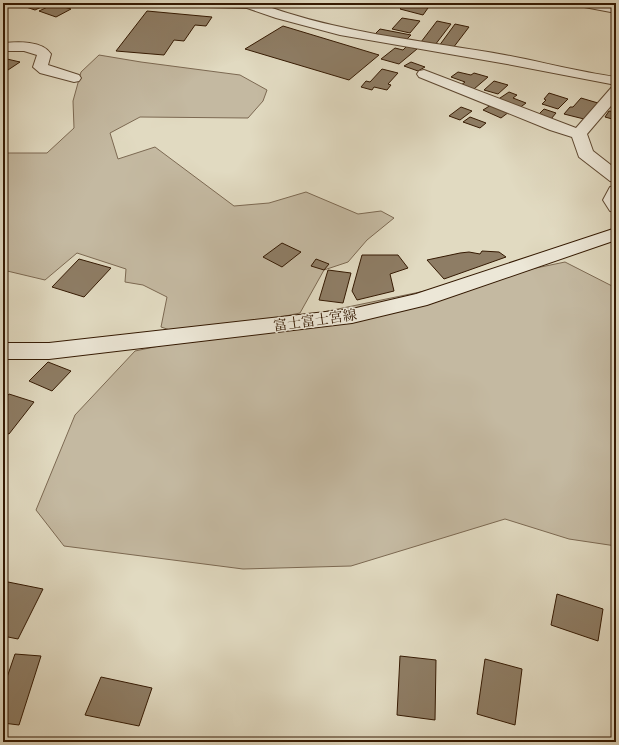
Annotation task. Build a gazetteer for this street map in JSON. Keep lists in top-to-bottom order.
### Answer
{
  "streets": {
    "street": ["富士富士宮線"]
  }
}
